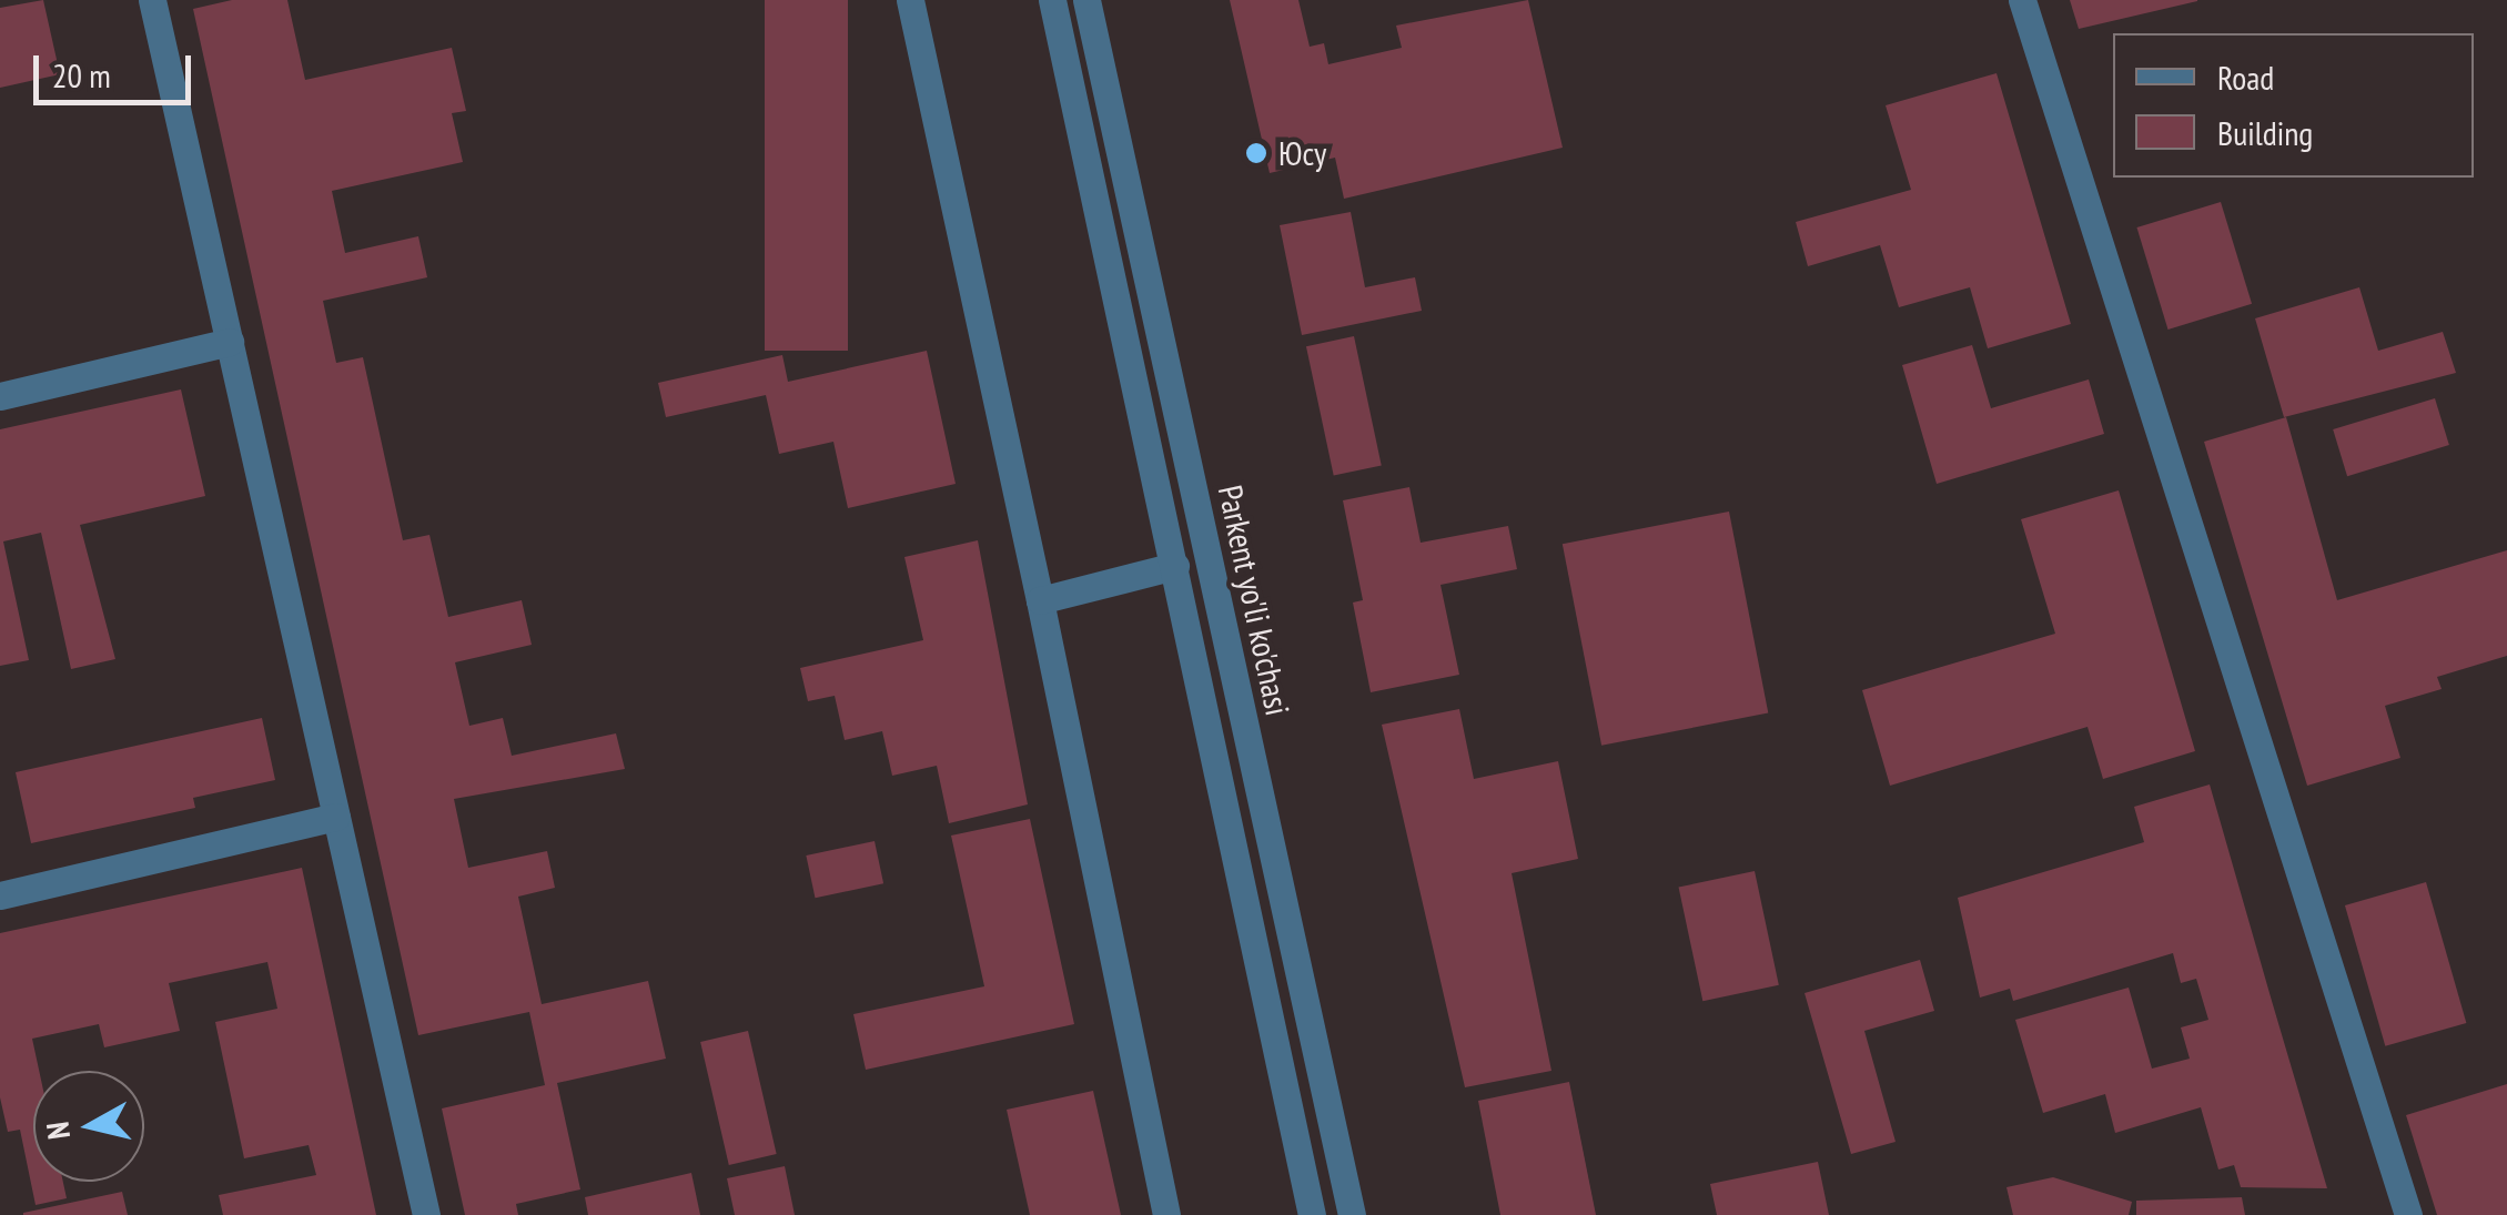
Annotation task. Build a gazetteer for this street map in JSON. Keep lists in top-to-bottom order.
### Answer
{
  "streets": {
    "street": ["Parkent yo'li ko'chasi"]
  },
  "places": ["Юсу"],
  "legend": ["Road", "Building"],
  "scale_bar": "20 m",
  "north": "left"
}
